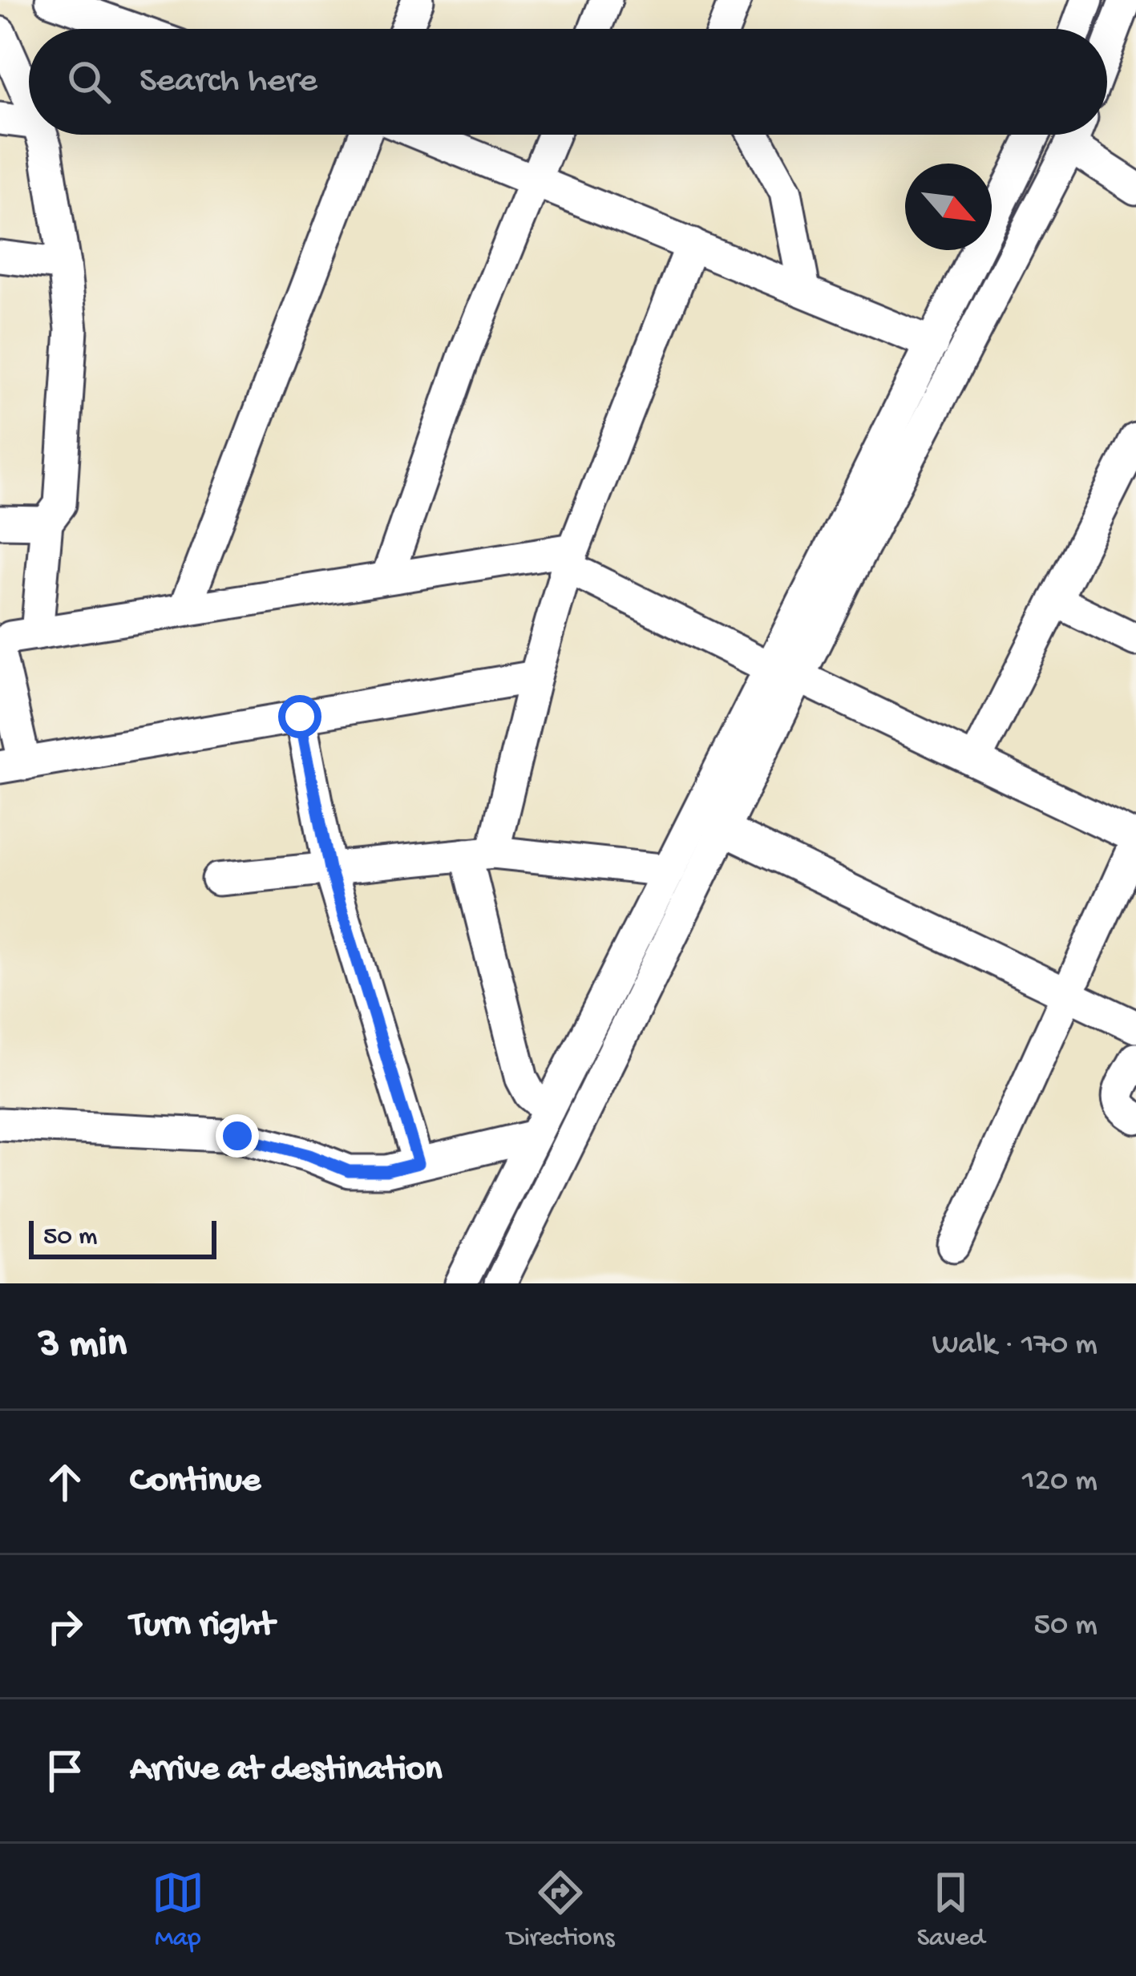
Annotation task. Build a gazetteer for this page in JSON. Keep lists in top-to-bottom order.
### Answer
{
  "scale_bar": "50 m",
  "north": "bottom right",
  "page": {
    "search": "Search here",
    "scale": "50 m",
    "heading": ["3 min", "Walk · 170 m"],
    "list": [
      ["Continue", "120 m"],
      ["Turn right", "50 m"],
      "Arrive at destination"
    ],
    "nav": ["Map", "Directions", "Saved"]
  }
}
